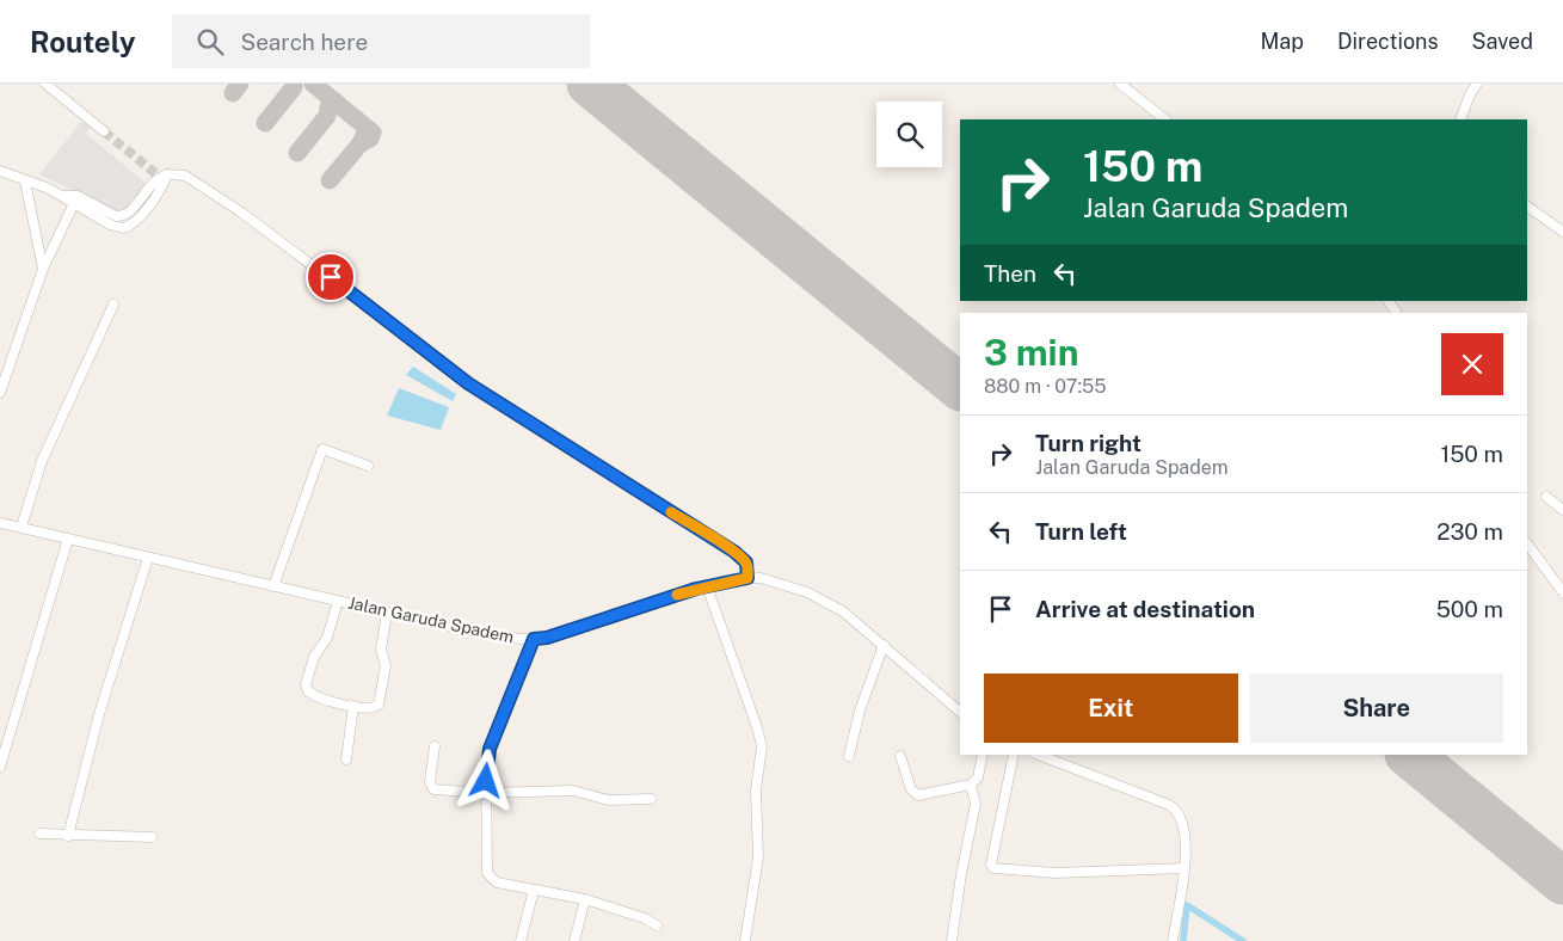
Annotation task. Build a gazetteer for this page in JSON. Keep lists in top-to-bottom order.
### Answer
{
  "streets": {
    "street": ["Jalan Garuda Spadem"]
  },
  "page": {
    "header": "Routely",
    "search": "Search here",
    "nav": ["Map", "Directions", "Saved"],
    "turn": ["150 m", "Jalan Garuda Spadem"],
    "then": "Then",
    "heading": ["3 min", "880 m · 07:55"],
    "list": [
      {
        "name": "Turn right",
        "note": "Jalan Garuda Spadem",
        "value": "150 m"
      },
      {
        "name": "Turn left",
        "value": "230 m"
      },
      {
        "name": "Arrive at destination",
        "value": "500 m"
      }
    ],
    "buttons": ["Exit", "Share"]
  }
}
